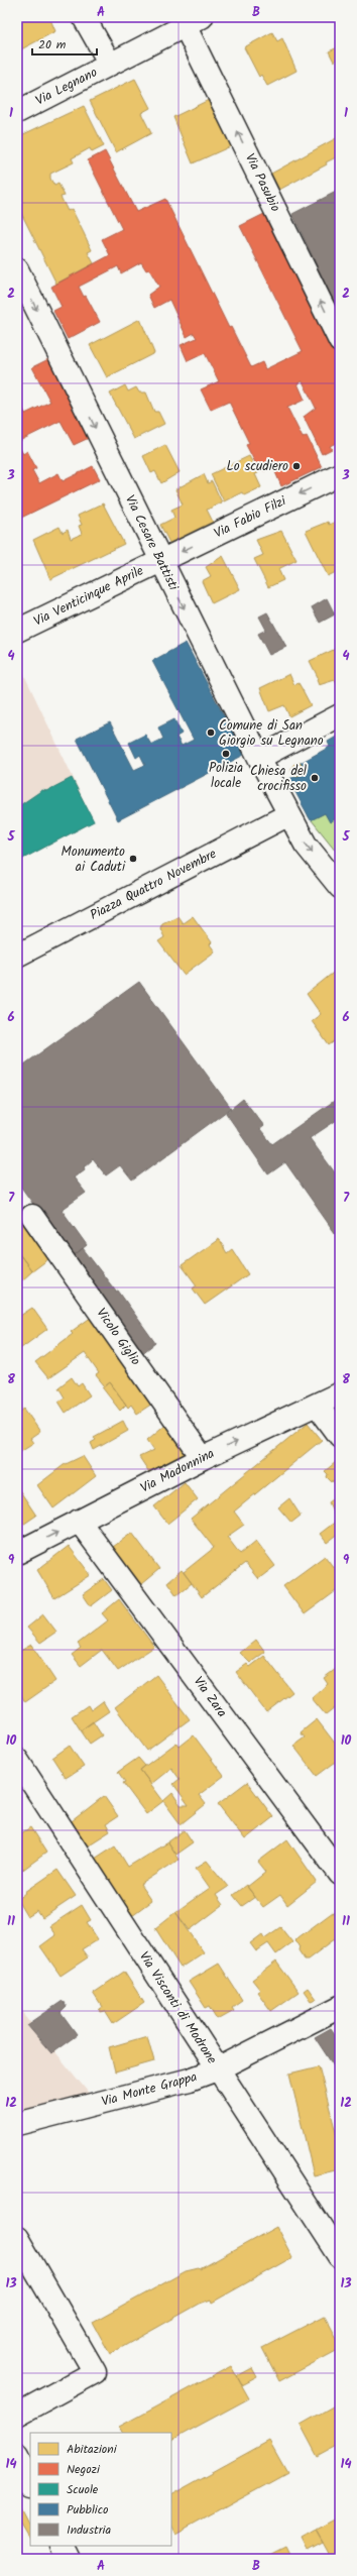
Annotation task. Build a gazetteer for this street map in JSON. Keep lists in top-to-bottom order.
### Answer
{
  "streets": {
    "street": [
      "Via Legnano",
      "Via Pasubio",
      "Via Fabio Filzi",
      "Via Cesare Battisti",
      "Via Venticinque Aprile",
      "Piazza Quattro Novembre",
      "Vicolo Giglio",
      "Via Madonnina",
      "Via Zara",
      "Via Visconti di Modrone",
      "Via Monte Grappa"
    ]
  },
  "crossings": [
    ["Via Legnano", "Via Pasubio"],
    ["Via Fabio Filzi", "Via Cesare Battisti"],
    ["Via Fabio Filzi", "Via Venticinque Aprile"],
    ["Via Cesare Battisti", "Via Venticinque Aprile"],
    ["Via Cesare Battisti", "Piazza Quattro Novembre"],
    ["Vicolo Giglio", "Via Madonnina"],
    ["Via Madonnina", "Via Zara"],
    ["Via Visconti di Modrone", "Via Monte Grappa"]
  ],
  "one_way": [
    "Via Pasubio",
    "Via Fabio Filzi",
    "Via Cesare Battisti",
    "Via Madonnina"
  ],
  "places": [
    "Lo scudiero",
    "Comune di San Giorgio su Legnano",
    "Polizia locale",
    "Chiesa del crocifisso",
    "Monumento ai Caduti"
  ],
  "legend": [
    "Abitazioni",
    "Negozi",
    "Scuole",
    "Pubblico",
    "Industria"
  ],
  "scale_bar": "20 m",
  "grid": {
    "columns": ["A", "B"],
    "rows": [
      "1",
      "2",
      "3",
      "4",
      "5",
      "6",
      "7",
      "8",
      "9",
      "10",
      "11",
      "12",
      "13",
      "14"
    ]
  }
}
